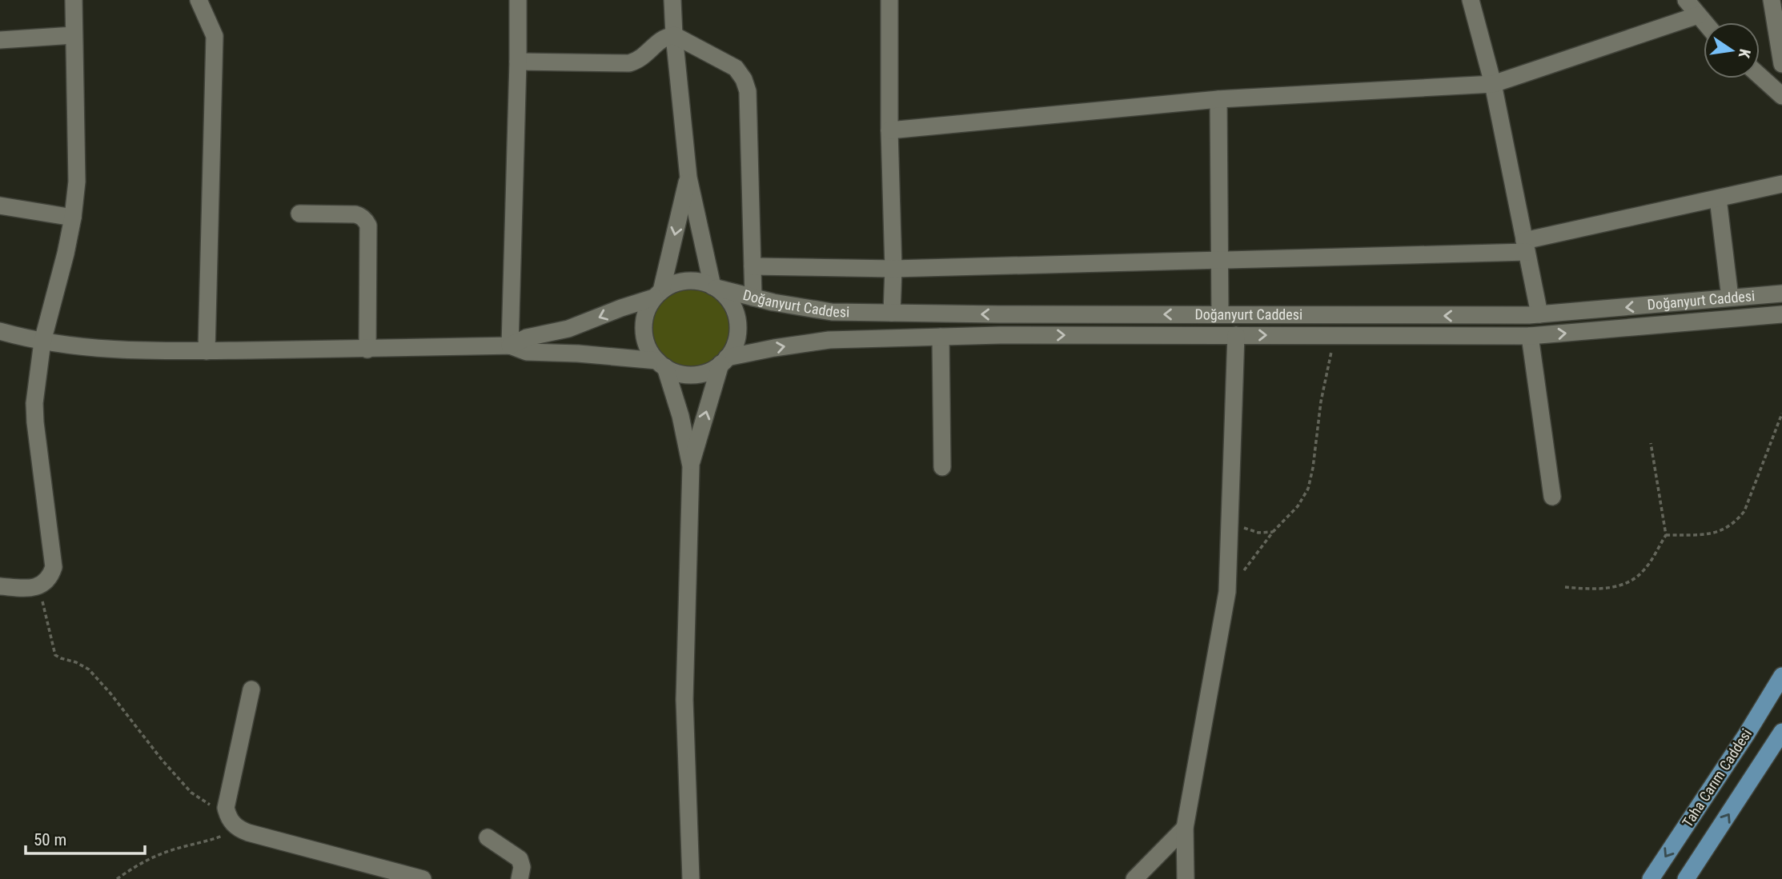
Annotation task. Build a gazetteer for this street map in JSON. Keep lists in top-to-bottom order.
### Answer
{
  "streets": {
    "main road": ["Taha Carım Caddesi"],
    "street": ["Doğanyurt Caddesi"]
  },
  "scale_bar": "50 m",
  "north": "right"
}
